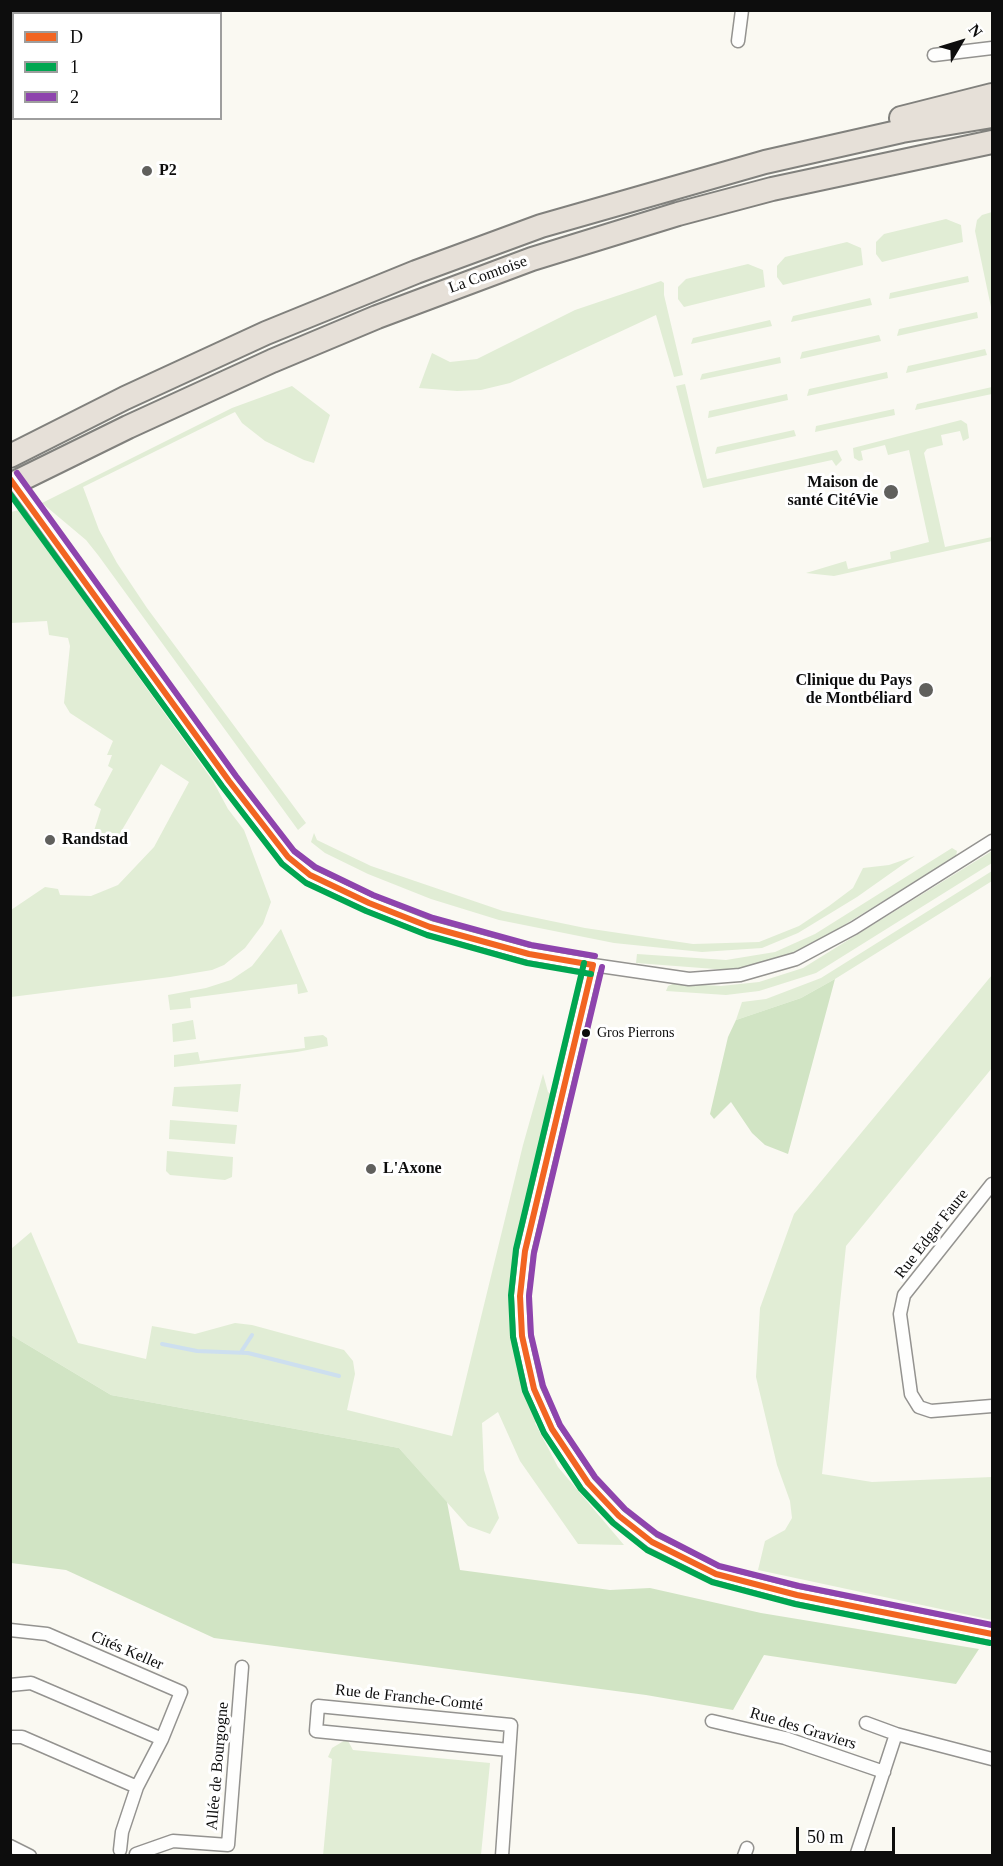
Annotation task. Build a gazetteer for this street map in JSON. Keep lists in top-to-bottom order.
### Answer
{
  "streets": {
    "highway": ["La Comtoise"],
    "street": [
      "Rue Edgar Faure",
      "Cités Keller",
      "Rue de Franche-Comté",
      "Rue des Graviers",
      "Allée de Bourgogne"
    ]
  },
  "places": [
    "P2",
    "Maison de santé CitéVie",
    "Clinique du Pays de Montbéliard",
    "Randstad",
    "Gros Pierrons",
    "L'Axone"
  ],
  "lines": ["transit line 2", "transit line D", "transit line 1"],
  "legend": ["D", "1", "2"],
  "scale_bar": "50 m",
  "north": "top right"
}
